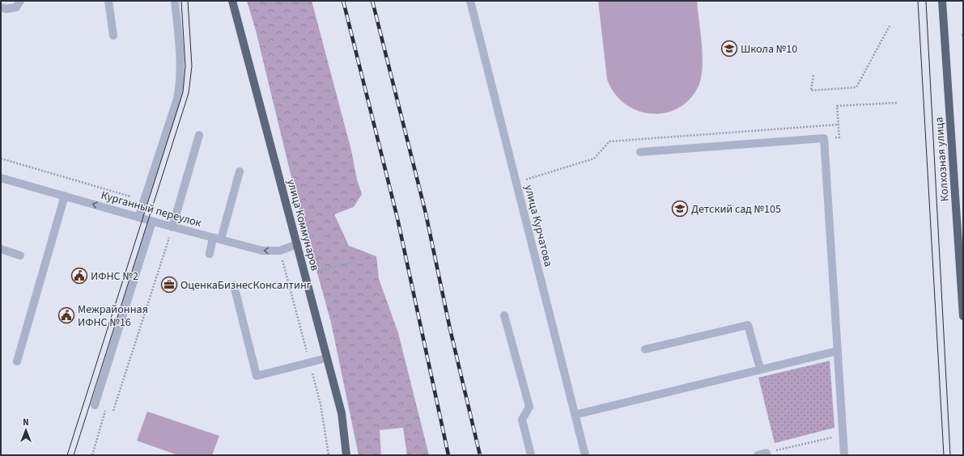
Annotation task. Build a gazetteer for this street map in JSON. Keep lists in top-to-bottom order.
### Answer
{
  "streets": {
    "main road": ["Колхозная улица", "улица Коммунаров"],
    "street": ["Курганный переулок", "улица Курчатова"]
  },
  "crossings": [
    ["Курганный переулок", "улица Коммунаров"]
  ],
  "one_way": ["Курганный переулок"],
  "places": {
    "school or university": ["Школа №10", "Детский сад №105"],
    "public building": ["ИФНС №2", "Межрайонная ИФНС №16"],
    "office": ["ОценкаБизнесКонсалтинг"]
  },
  "north": "top"
}
